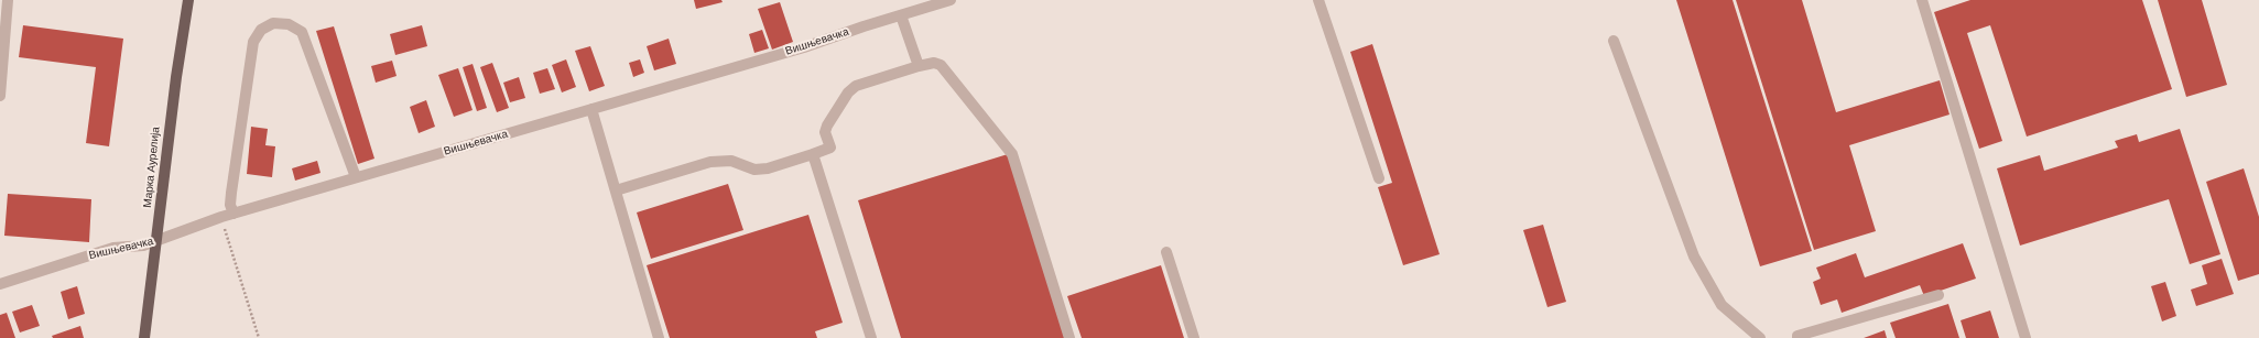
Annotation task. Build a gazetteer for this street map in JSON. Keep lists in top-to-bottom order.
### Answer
{
  "streets": {
    "main road": ["Марка Аурелија"],
    "street": ["Вишњевачка"]
  },
  "crossings": [
    ["Вишњевачка", "Марка Аурелија"]
  ]
}
